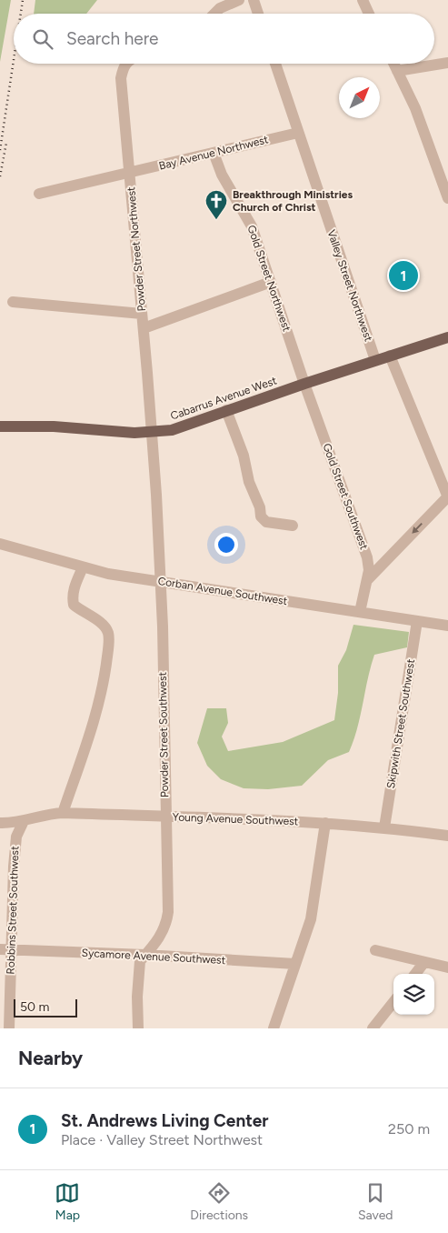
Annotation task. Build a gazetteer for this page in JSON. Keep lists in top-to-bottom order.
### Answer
{
  "streets": {
    "main road": ["Cabarrus Avenue West"],
    "street": [
      "Bay Avenue Northwest",
      "Powder Street Northwest",
      "Gold Street Northwest",
      "Valley Street Northwest",
      "Gold Street Southwest",
      "Corban Avenue Southwest",
      "Skipwith Street Southwest",
      "Powder Street Southwest",
      "Young Avenue Southwest",
      "Robbins Street Southwest",
      "Sycamore Avenue Southwest"
    ]
  },
  "crossings": [
    ["Bay Avenue Northwest", "Powder Street Northwest"],
    ["Bay Avenue Northwest", "Gold Street Northwest"],
    ["Bay Avenue Northwest", "Valley Street Northwest"],
    ["Powder Street Northwest", "Cabarrus Avenue West"],
    ["Powder Street Northwest", "Powder Street Southwest"],
    ["Gold Street Northwest", "Cabarrus Avenue West"],
    ["Gold Street Northwest", "Gold Street Southwest"],
    ["Valley Street Northwest", "Cabarrus Avenue West"],
    ["Cabarrus Avenue West", "Gold Street Southwest"],
    ["Cabarrus Avenue West", "Powder Street Southwest"],
    ["Gold Street Southwest", "Corban Avenue Southwest"],
    ["Corban Avenue Southwest", "Skipwith Street Southwest"],
    ["Corban Avenue Southwest", "Powder Street Southwest"],
    ["Skipwith Street Southwest", "Young Avenue Southwest"],
    ["Powder Street Southwest", "Young Avenue Southwest"],
    ["Powder Street Southwest", "Sycamore Avenue Southwest"],
    ["Young Avenue Southwest", "Robbins Street Southwest"],
    ["Robbins Street Southwest", "Sycamore Avenue Southwest"]
  ],
  "places": {
    "church": ["Breakthrough Ministries Church of Christ"]
  },
  "scale_bar": "50 m",
  "north": "top right",
  "page": {
    "search": "Search here",
    "pins": "1",
    "scale": "50 m",
    "heading": "Nearby",
    "list": [
      {
        "mark": "1",
        "name": "St. Andrews Living Center",
        "note": "Place · Valley Street Northwest",
        "value": "250 m"
      }
    ],
    "nav": ["Map", "Directions", "Saved"]
  }
}
